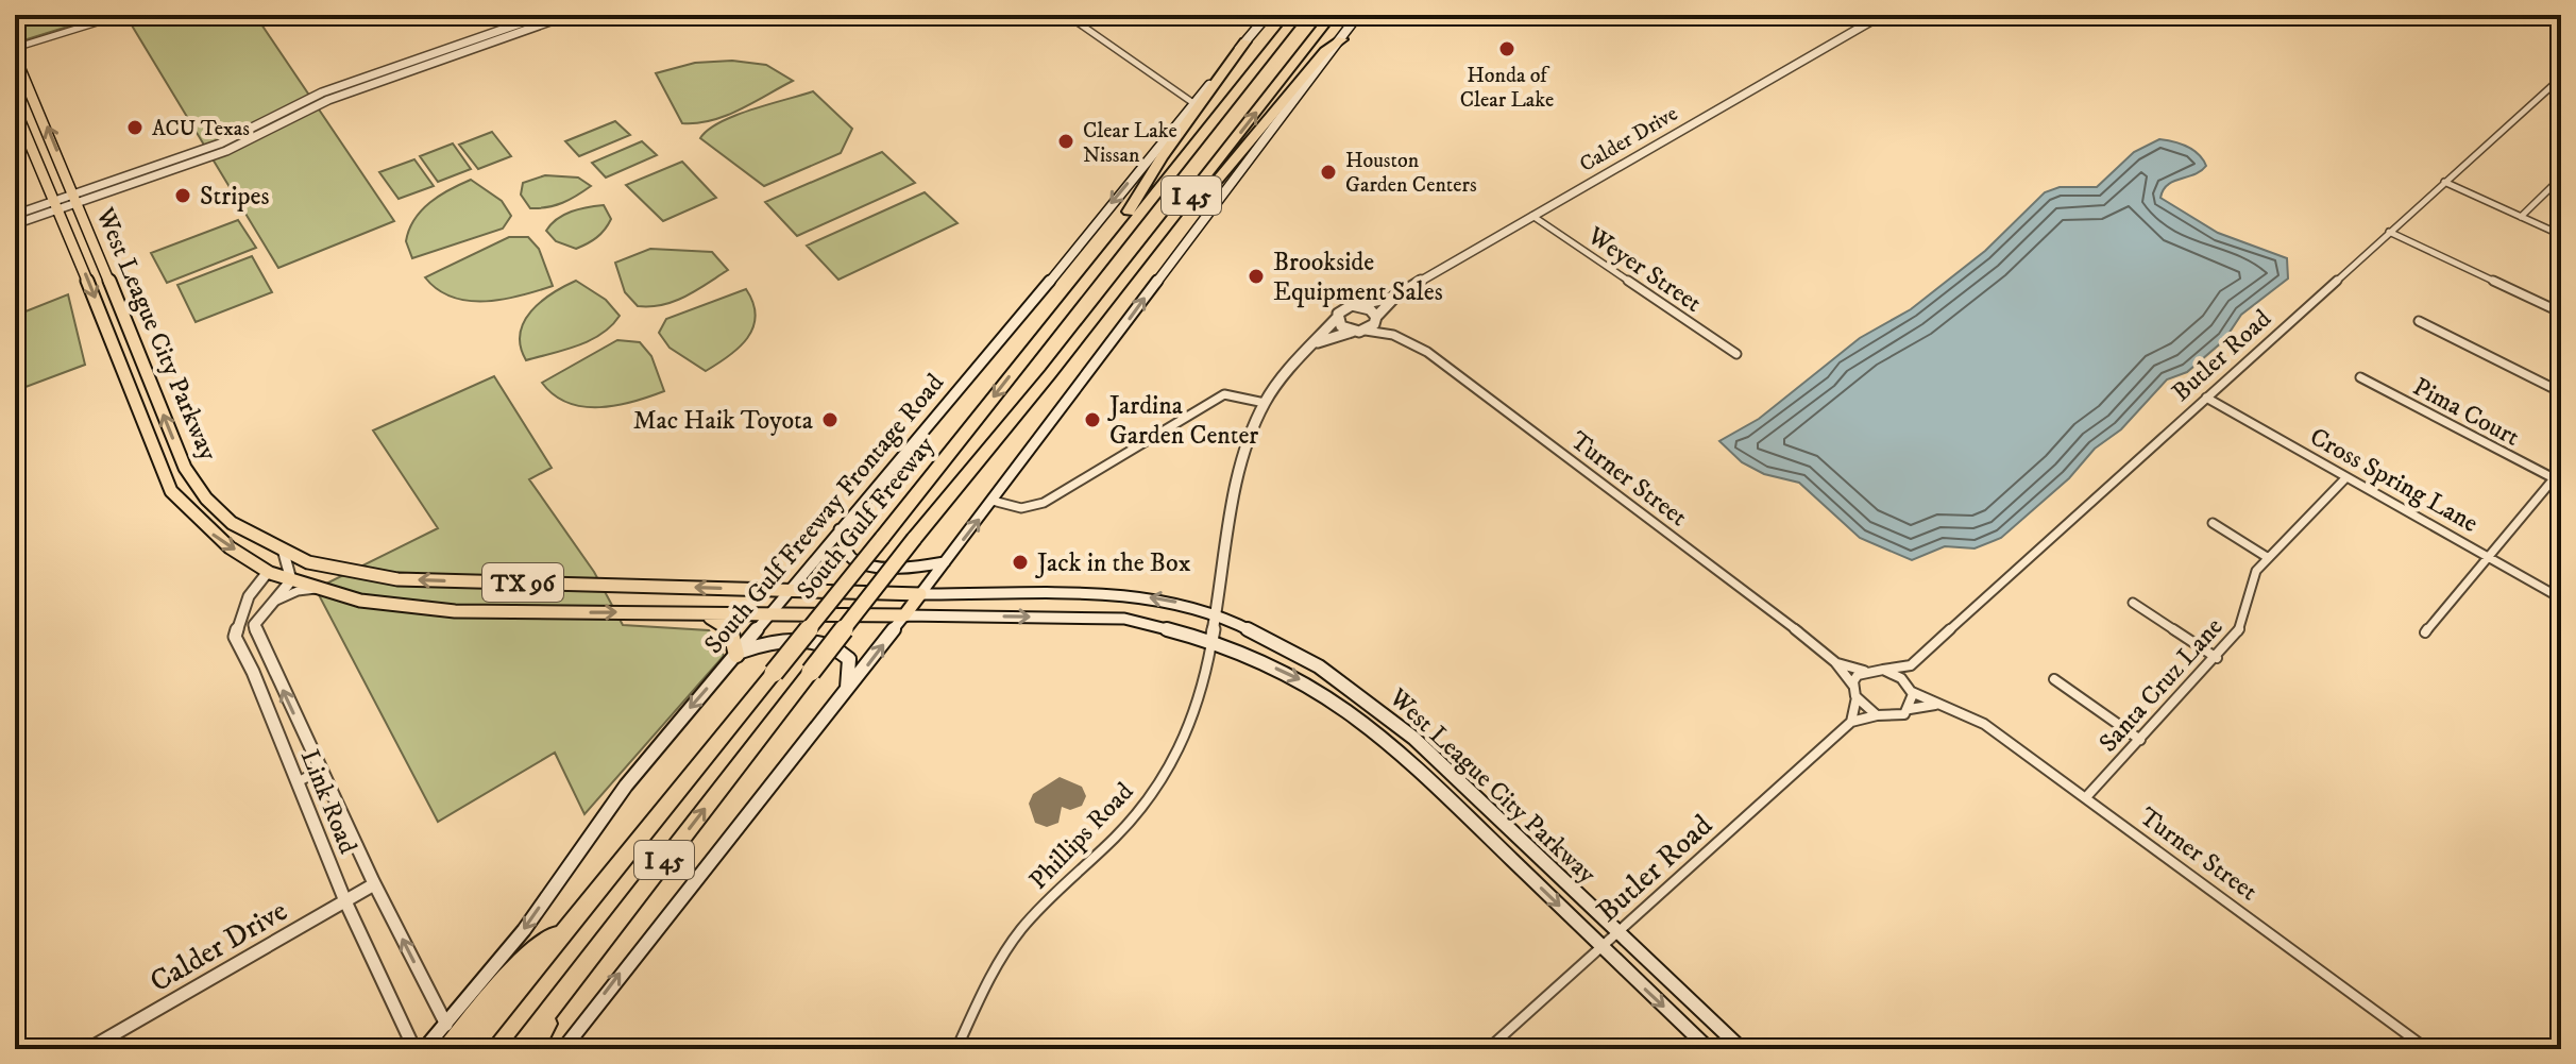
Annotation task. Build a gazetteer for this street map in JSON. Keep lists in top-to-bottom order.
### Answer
{
  "streets": {
    "highway": ["I 45", "South Gulf Freeway"],
    "main road": ["West League City Parkway", "South Gulf Freeway Frontage Road", "TX 96"],
    "street": [
      "Calder Drive",
      "Weyer Street",
      "Butler Road",
      "Pima Court",
      "Turner Street",
      "Cross Spring Lane",
      "Santa Cruz Lane",
      "Link Road",
      "Phillips Road"
    ]
  },
  "crossings": [
    ["Calder Drive", "Weyer Street"],
    ["Calder Drive", "Turner Street"],
    ["Calder Drive", "Link Road"],
    ["West League City Parkway", "Butler Road"],
    ["West League City Parkway", "South Gulf Freeway Frontage Road"],
    ["West League City Parkway", "Link Road"],
    ["West League City Parkway", "Phillips Road"],
    ["Butler Road", "Turner Street"],
    ["Butler Road", "Cross Spring Lane"],
    ["Turner Street", "Santa Cruz Lane"],
    ["Cross Spring Lane", "Santa Cruz Lane"],
    ["South Gulf Freeway Frontage Road", "Link Road"]
  ],
  "places": [
    "Honda of Clear Lake",
    "ACU Texas",
    "Clear Lake Nissan",
    "Houston Garden Centers",
    "Stripes",
    "Brookside Equipment Sales",
    "Mac Haik Toyota",
    "Jardina Garden Center",
    "Jack in the Box"
  ]
}
